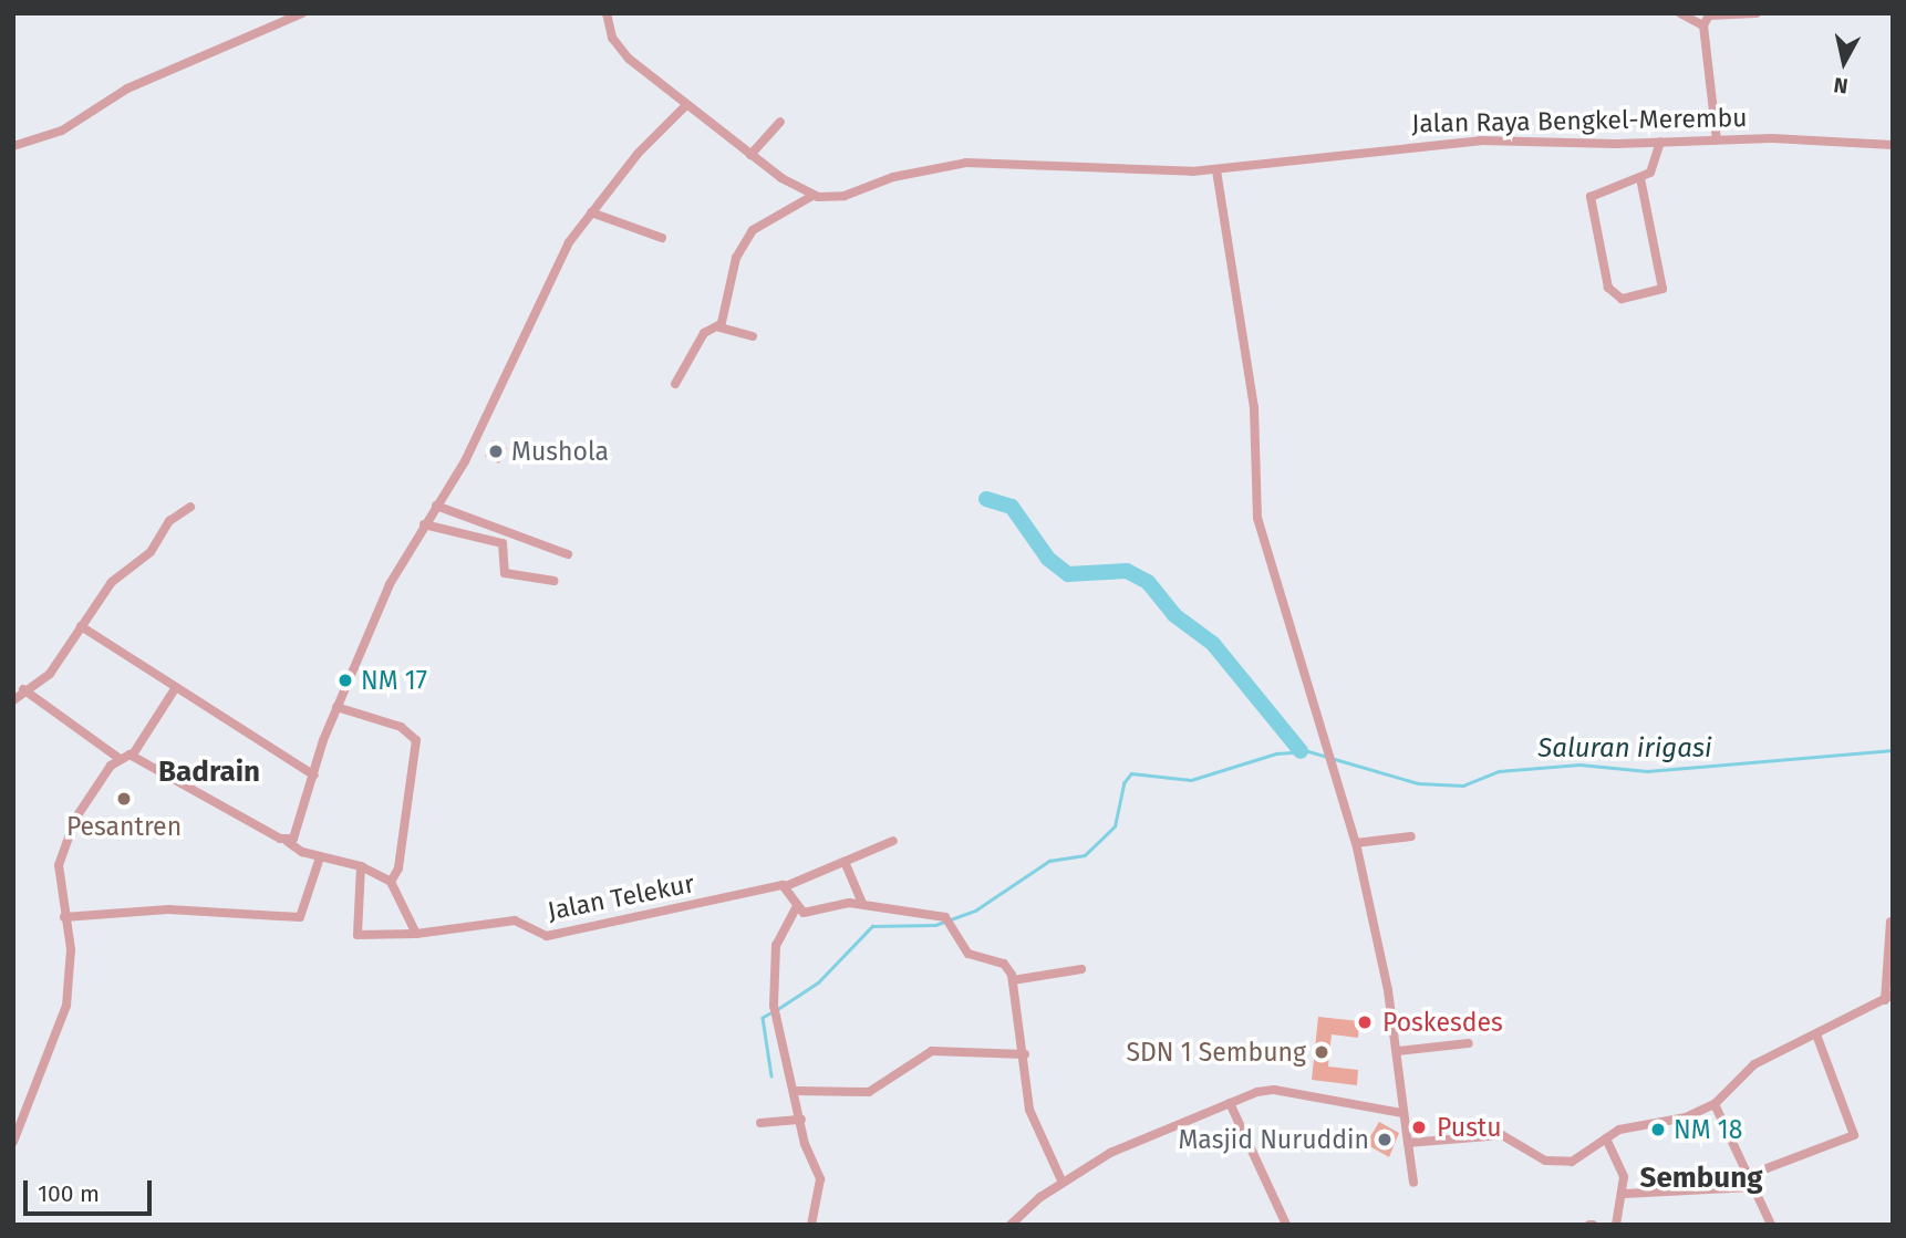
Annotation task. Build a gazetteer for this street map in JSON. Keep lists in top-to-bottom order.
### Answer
{
  "streets": {
    "street": ["Jalan Raya Bengkel-Merembu", "Jalan Telekur"]
  },
  "districts": ["Badrain", "Sembung"],
  "water": ["Saluran irigasi"],
  "places": [
    "Mushola",
    "NM 17",
    "Pesantren",
    "Poskesdes",
    "SDN 1 Sembung",
    "Pustu",
    "NM 18",
    "Masjid Nuruddin"
  ],
  "scale_bar": "100 m",
  "north": "bottom"
}
